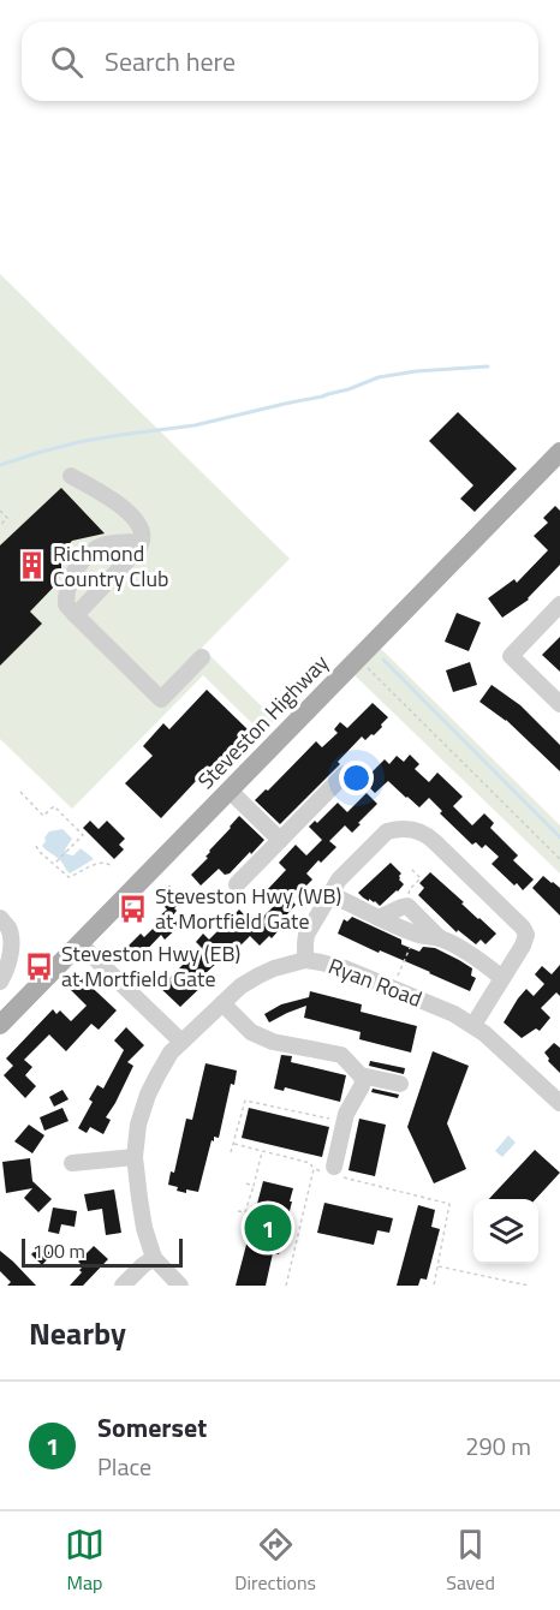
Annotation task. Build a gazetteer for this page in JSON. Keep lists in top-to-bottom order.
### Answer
{
  "streets": {
    "main road": ["Steveston Highway"],
    "street": ["Ryan Road"]
  },
  "places": {
    "building": ["Richmond Country Club"],
    "bus stop": ["Steveston Hwy (WB) at Mortfield Gate", "Steveston Hwy (EB) at Mortfield Gate"]
  },
  "scale_bar": "100 m",
  "page": {
    "search": "Search here",
    "pins": "1",
    "scale": "100 m",
    "heading": "Nearby",
    "list": [
      {
        "mark": "1",
        "name": "Somerset",
        "note": "Place",
        "value": "290 m"
      }
    ],
    "nav": ["Map", "Directions", "Saved"]
  }
}
